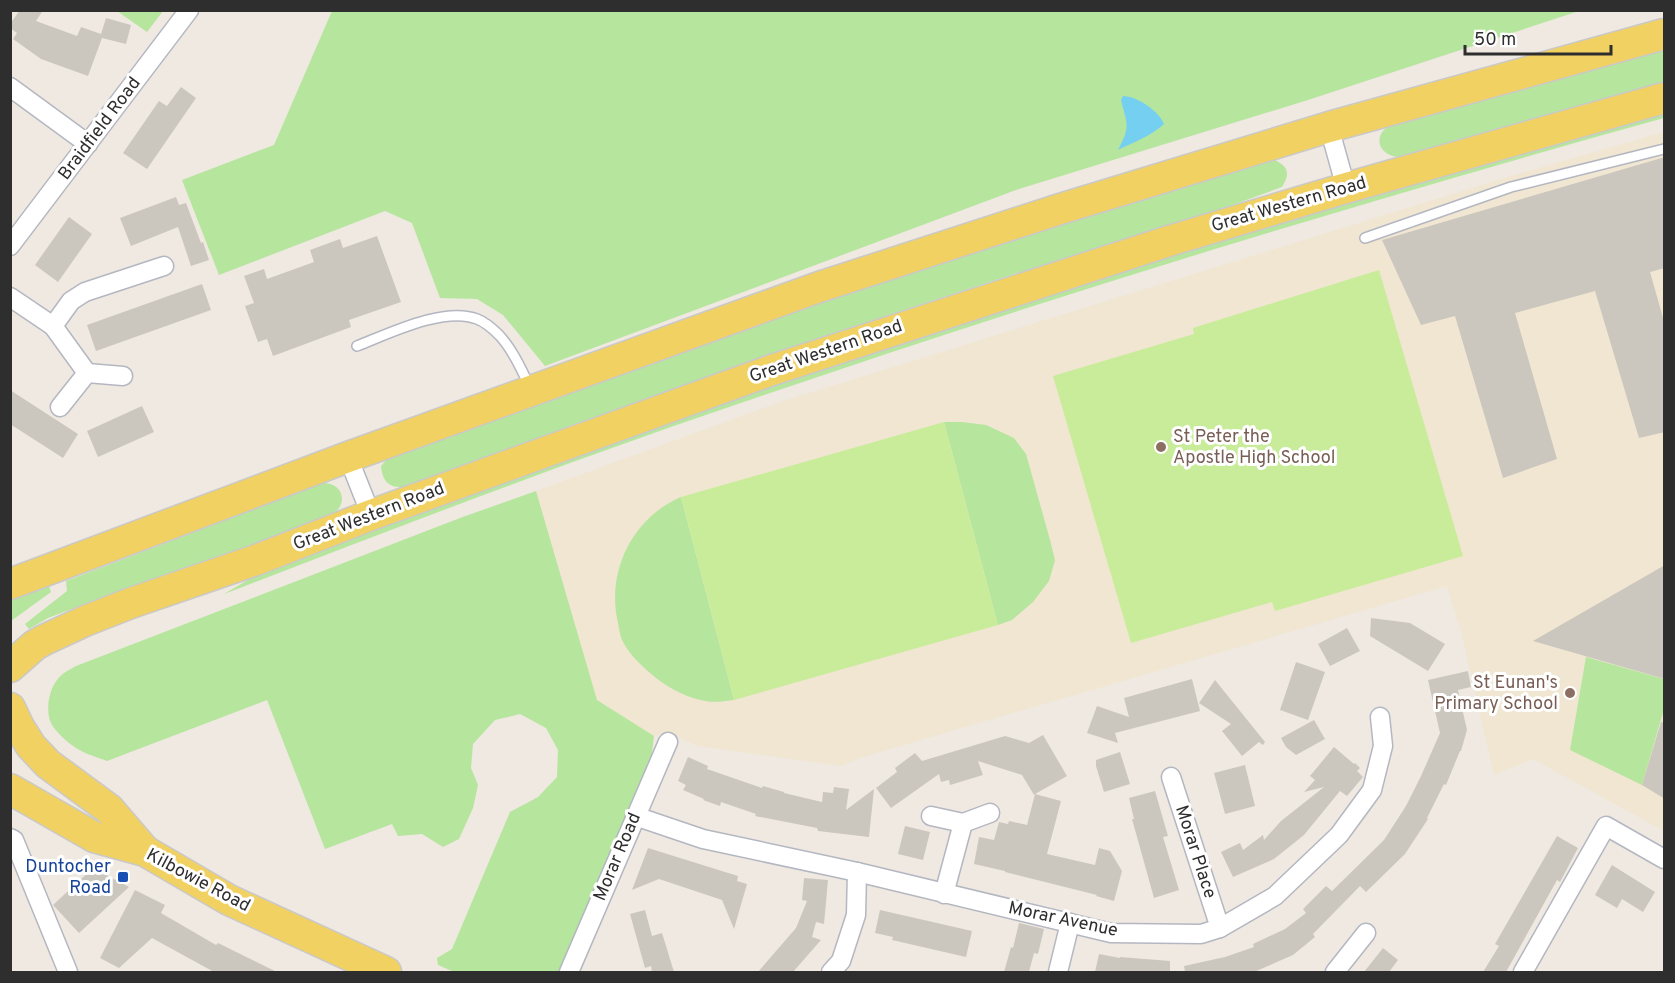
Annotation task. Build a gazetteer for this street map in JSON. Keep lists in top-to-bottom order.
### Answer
{
  "streets": {
    "main road": ["Great Western Road", "Kilbowie Road"],
    "street": [
      "Braidfield Road",
      "Morar Place",
      "Morar Road",
      "Morar Avenue"
    ]
  },
  "crossings": [
    ["Morar Place", "Morar Avenue"],
    ["Morar Road", "Morar Avenue"]
  ],
  "places": {
    "other": ["St Peter the Apostle High School", "St Eunan's Primary School"],
    "transit": ["Duntocher Road"]
  },
  "scale_bar": "50 m"
}
